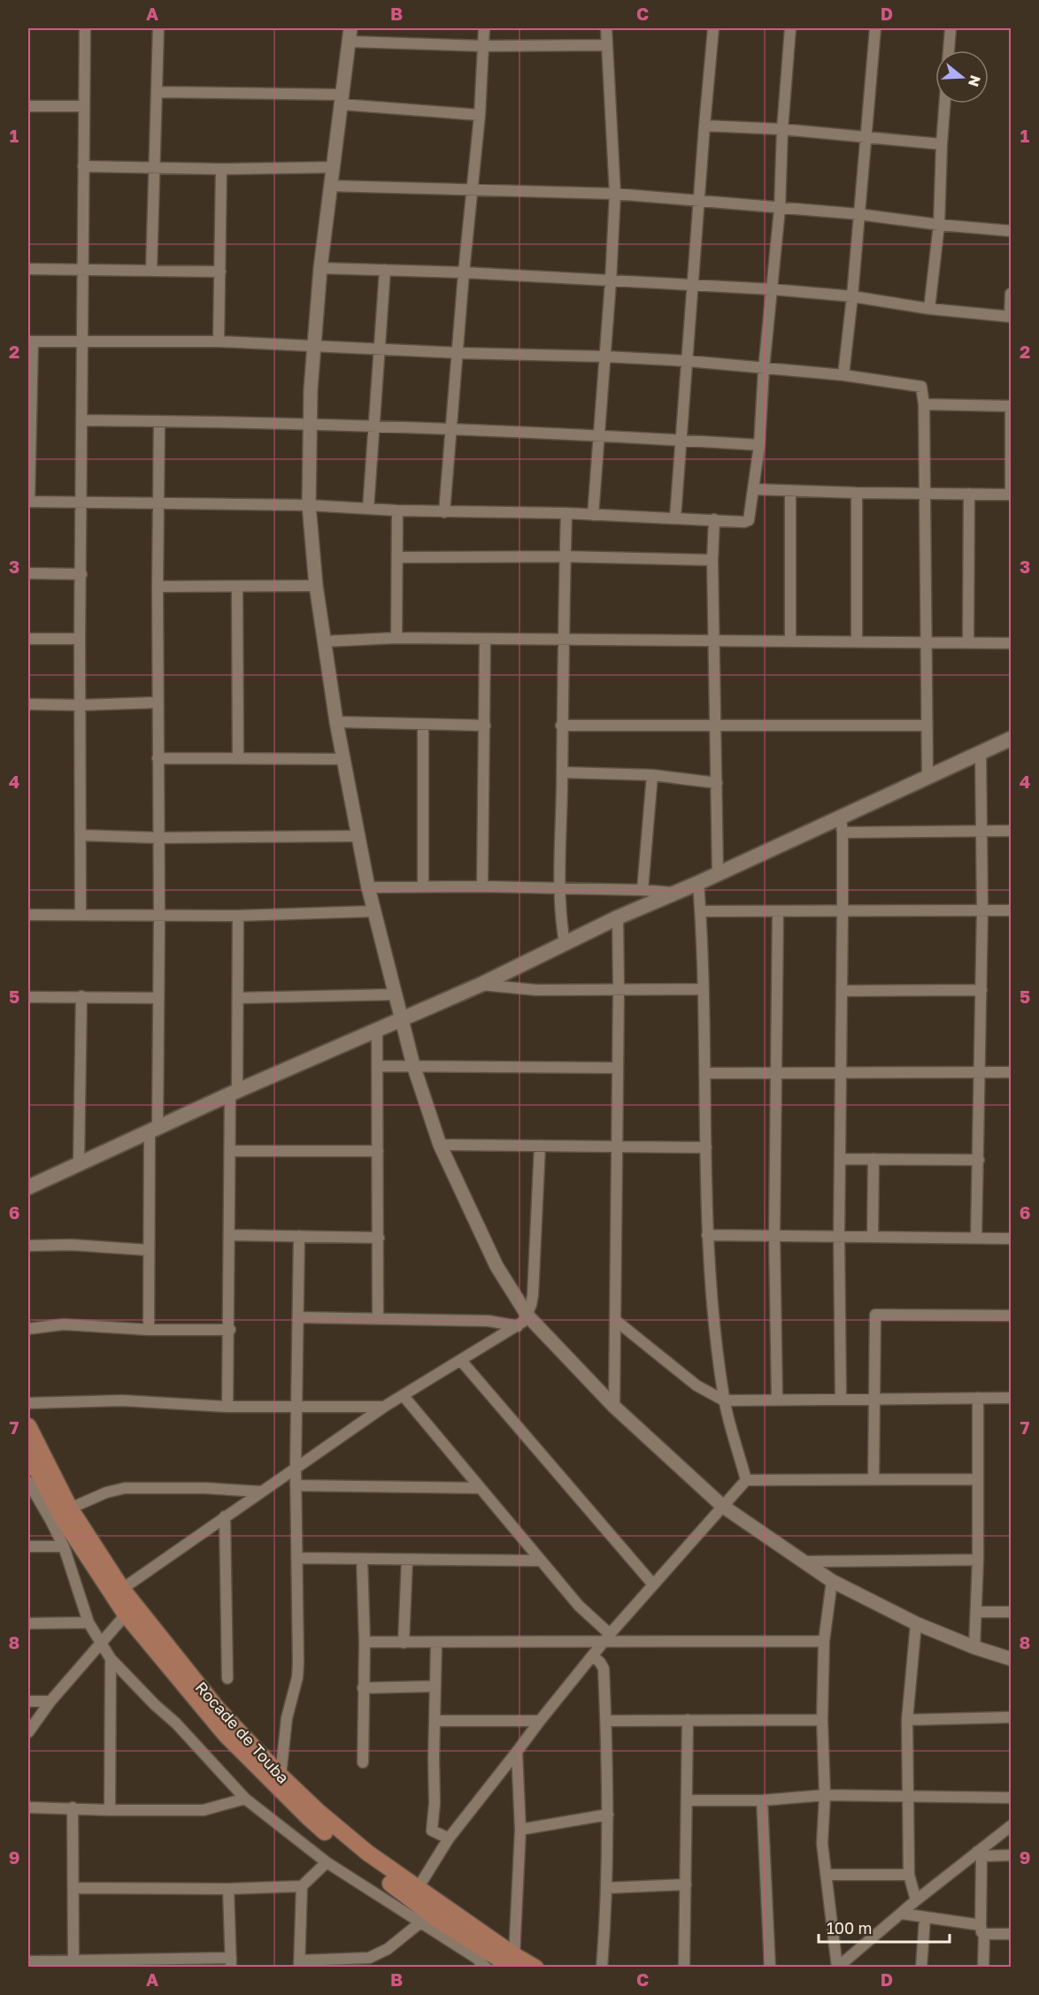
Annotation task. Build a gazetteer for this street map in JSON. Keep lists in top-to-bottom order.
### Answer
{
  "streets": {
    "main road": ["Rocade de Touba"]
  },
  "scale_bar": "100 m",
  "north": "right",
  "grid": {
    "columns": [
      "A",
      "B",
      "C",
      "D"
    ],
    "rows": [
      "1",
      "2",
      "3",
      "4",
      "5",
      "6",
      "7",
      "8",
      "9"
    ]
  }
}
